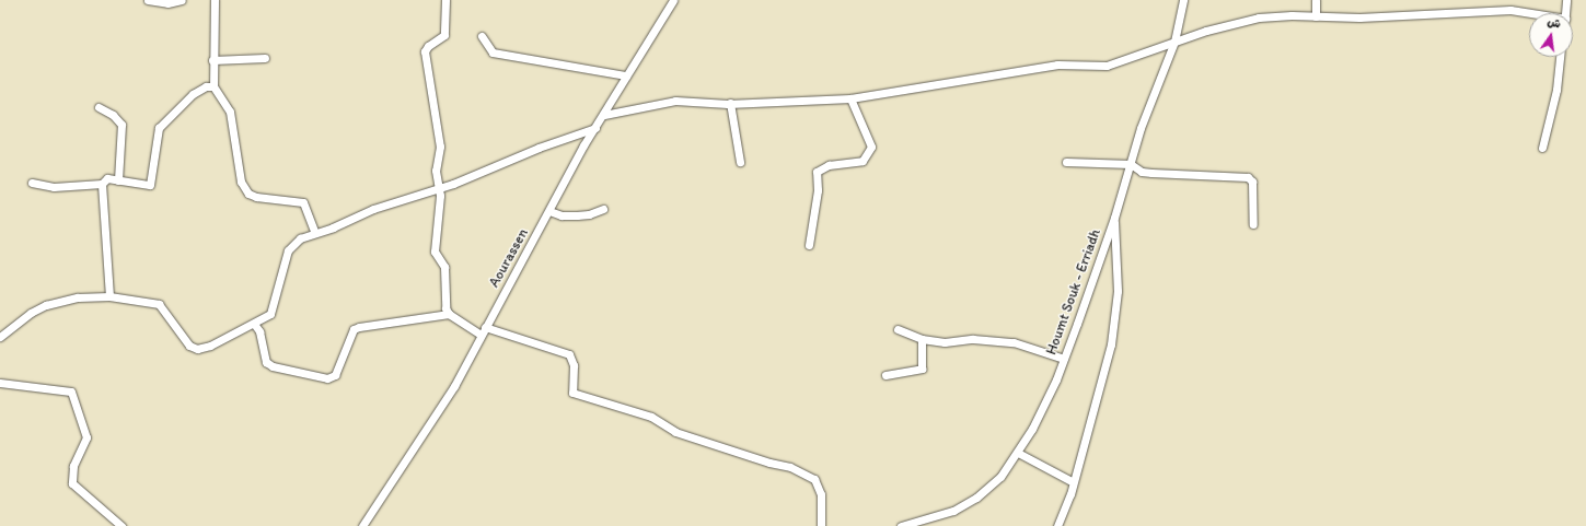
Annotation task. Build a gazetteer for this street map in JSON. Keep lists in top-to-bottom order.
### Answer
{
  "streets": {
    "street": ["Aourassen", "Houmt Souk - Erriadh"]
  },
  "north": "top"
}
